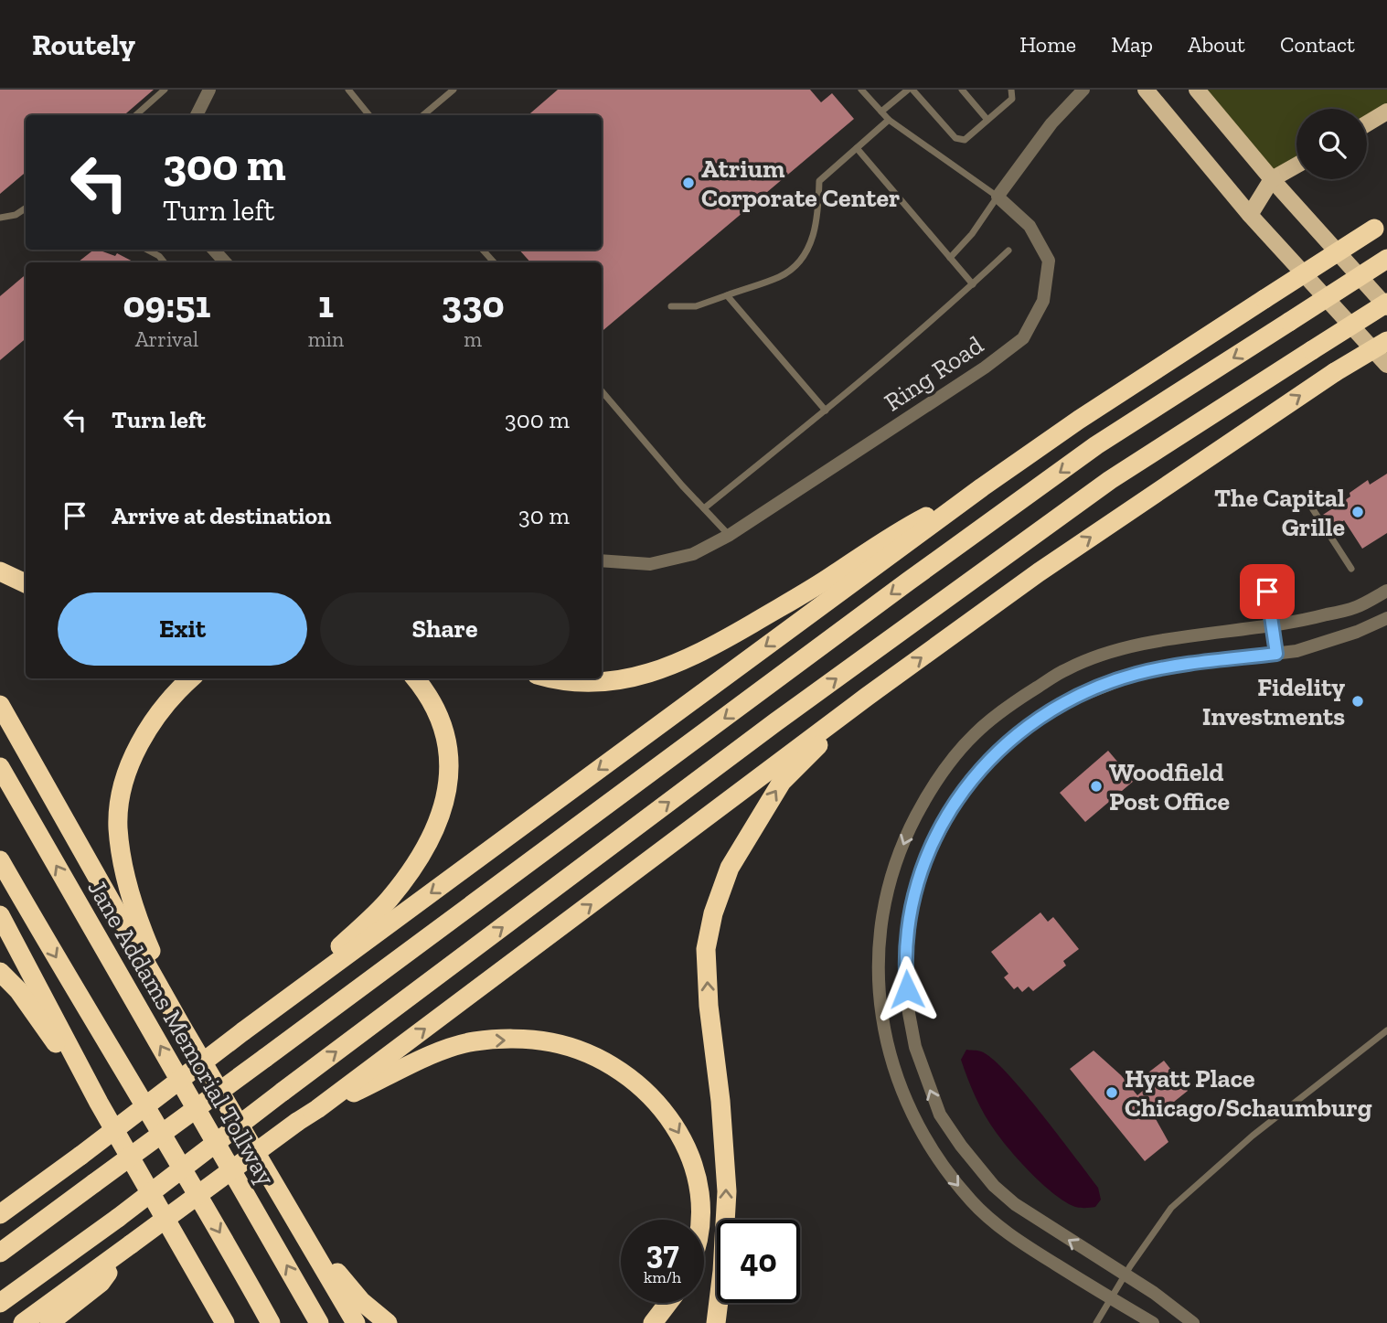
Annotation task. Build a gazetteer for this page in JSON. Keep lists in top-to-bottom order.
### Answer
{
  "streets": {
    "highway": ["Jane Addams Memorial Tollway"],
    "street": ["Ring Road"]
  },
  "places": [
    "Atrium Corporate Center",
    "The Capital Grille",
    "Fidelity Investments",
    "Woodfield Post Office",
    "Hyatt Place Chicago/Schaumburg"
  ],
  "page": {
    "header": "Routely",
    "nav": [
      "Home",
      "Map",
      "About",
      "Contact"
    ],
    "turn": ["300 m", "Turn left"],
    "eta": [
      "09:51",
      "Arrival",
      "1",
      "min",
      "330",
      "m"
    ],
    "list": [
      {
        "name": "Turn left",
        "value": "300 m"
      },
      {
        "name": "Arrive at destination",
        "value": "30 m"
      }
    ],
    "buttons": ["Exit", "Share"],
    "speed": "37 km/h",
    "limit": "40"
  }
}
